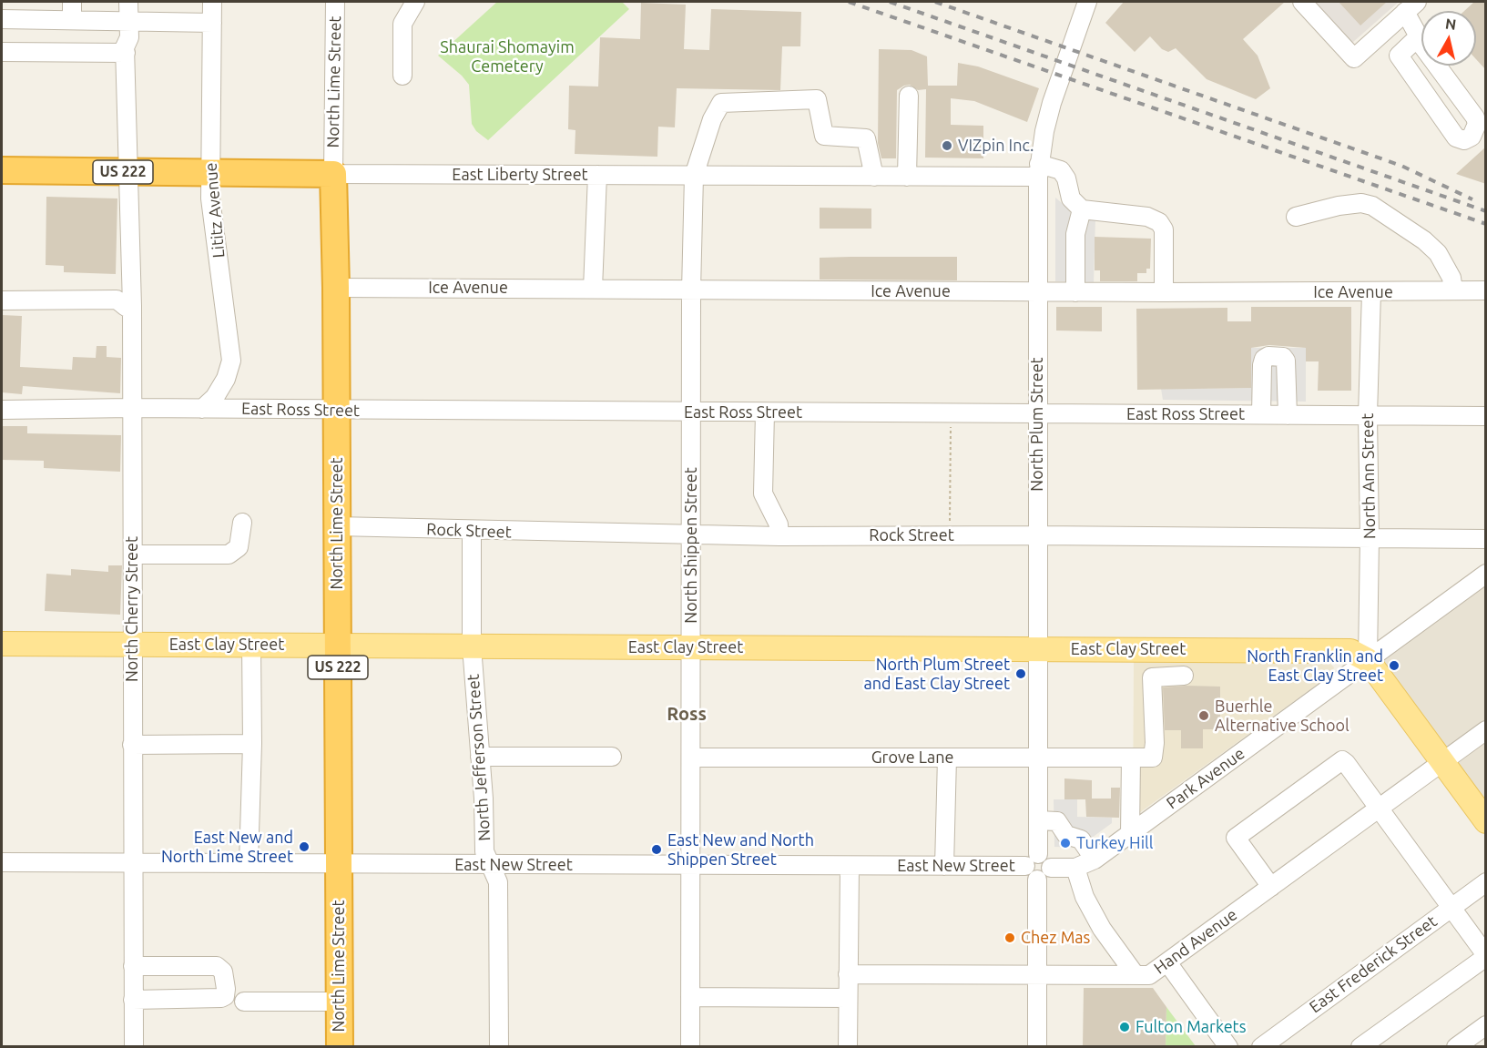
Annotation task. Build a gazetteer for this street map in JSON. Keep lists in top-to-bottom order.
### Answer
{
  "streets": {
    "highway": ["North Lime Street", "US 222", "East Liberty Street"],
    "main road": ["East Clay Street"],
    "street": [
      "Lititz Avenue",
      "Ice Avenue",
      "East Ross Street",
      "North Plum Street",
      "North Ann Street",
      "Rock Street",
      "North Shippen Street",
      "North Cherry Street",
      "North Jefferson Street",
      "Grove Lane",
      "Park Avenue",
      "East New Street",
      "Hand Avenue",
      "East Frederick Street"
    ]
  },
  "crossings": [
    ["North Lime Street", "East Liberty Street"],
    ["North Lime Street", "Ice Avenue"],
    ["North Lime Street", "East Ross Street"],
    ["North Lime Street", "Rock Street"],
    ["North Lime Street", "East Clay Street"],
    ["North Lime Street", "East New Street"],
    ["East Liberty Street", "Lititz Avenue"],
    ["East Liberty Street", "North Plum Street"],
    ["East Liberty Street", "North Shippen Street"],
    ["East Liberty Street", "North Cherry Street"],
    ["Lititz Avenue", "East Ross Street"],
    ["Ice Avenue", "North Plum Street"],
    ["Ice Avenue", "North Ann Street"],
    ["Ice Avenue", "North Shippen Street"],
    ["East Ross Street", "North Plum Street"],
    ["East Ross Street", "North Ann Street"],
    ["East Ross Street", "North Shippen Street"],
    ["East Ross Street", "North Cherry Street"],
    ["North Plum Street", "Rock Street"],
    ["North Plum Street", "East Clay Street"],
    ["North Plum Street", "Grove Lane"],
    ["North Plum Street", "Park Avenue"],
    ["North Plum Street", "East New Street"],
    ["North Plum Street", "Hand Avenue"],
    ["North Ann Street", "Rock Street"],
    ["North Ann Street", "East Clay Street"],
    ["North Ann Street", "Park Avenue"],
    ["Rock Street", "North Shippen Street"],
    ["Rock Street", "North Jefferson Street"],
    ["North Shippen Street", "East Clay Street"],
    ["North Shippen Street", "Grove Lane"],
    ["North Shippen Street", "East New Street"],
    ["North Cherry Street", "East Clay Street"],
    ["North Cherry Street", "East New Street"],
    ["East Clay Street", "North Jefferson Street"],
    ["East Clay Street", "Park Avenue"],
    ["North Jefferson Street", "East New Street"],
    ["Park Avenue", "East New Street"]
  ],
  "districts": ["Ross"],
  "parks": ["Shaurai Shomayim Cemetery"],
  "places": [
    "VIZpin Inc.",
    "North Franklin and East Clay Street",
    "North Plum Street and East Clay Street",
    "Buerhle Alternative School",
    "Turkey Hill",
    "East New and North Lime Street",
    "East New and North Shippen Street",
    "Chez Mas",
    "Fulton Markets"
  ],
  "north": "top"
}
